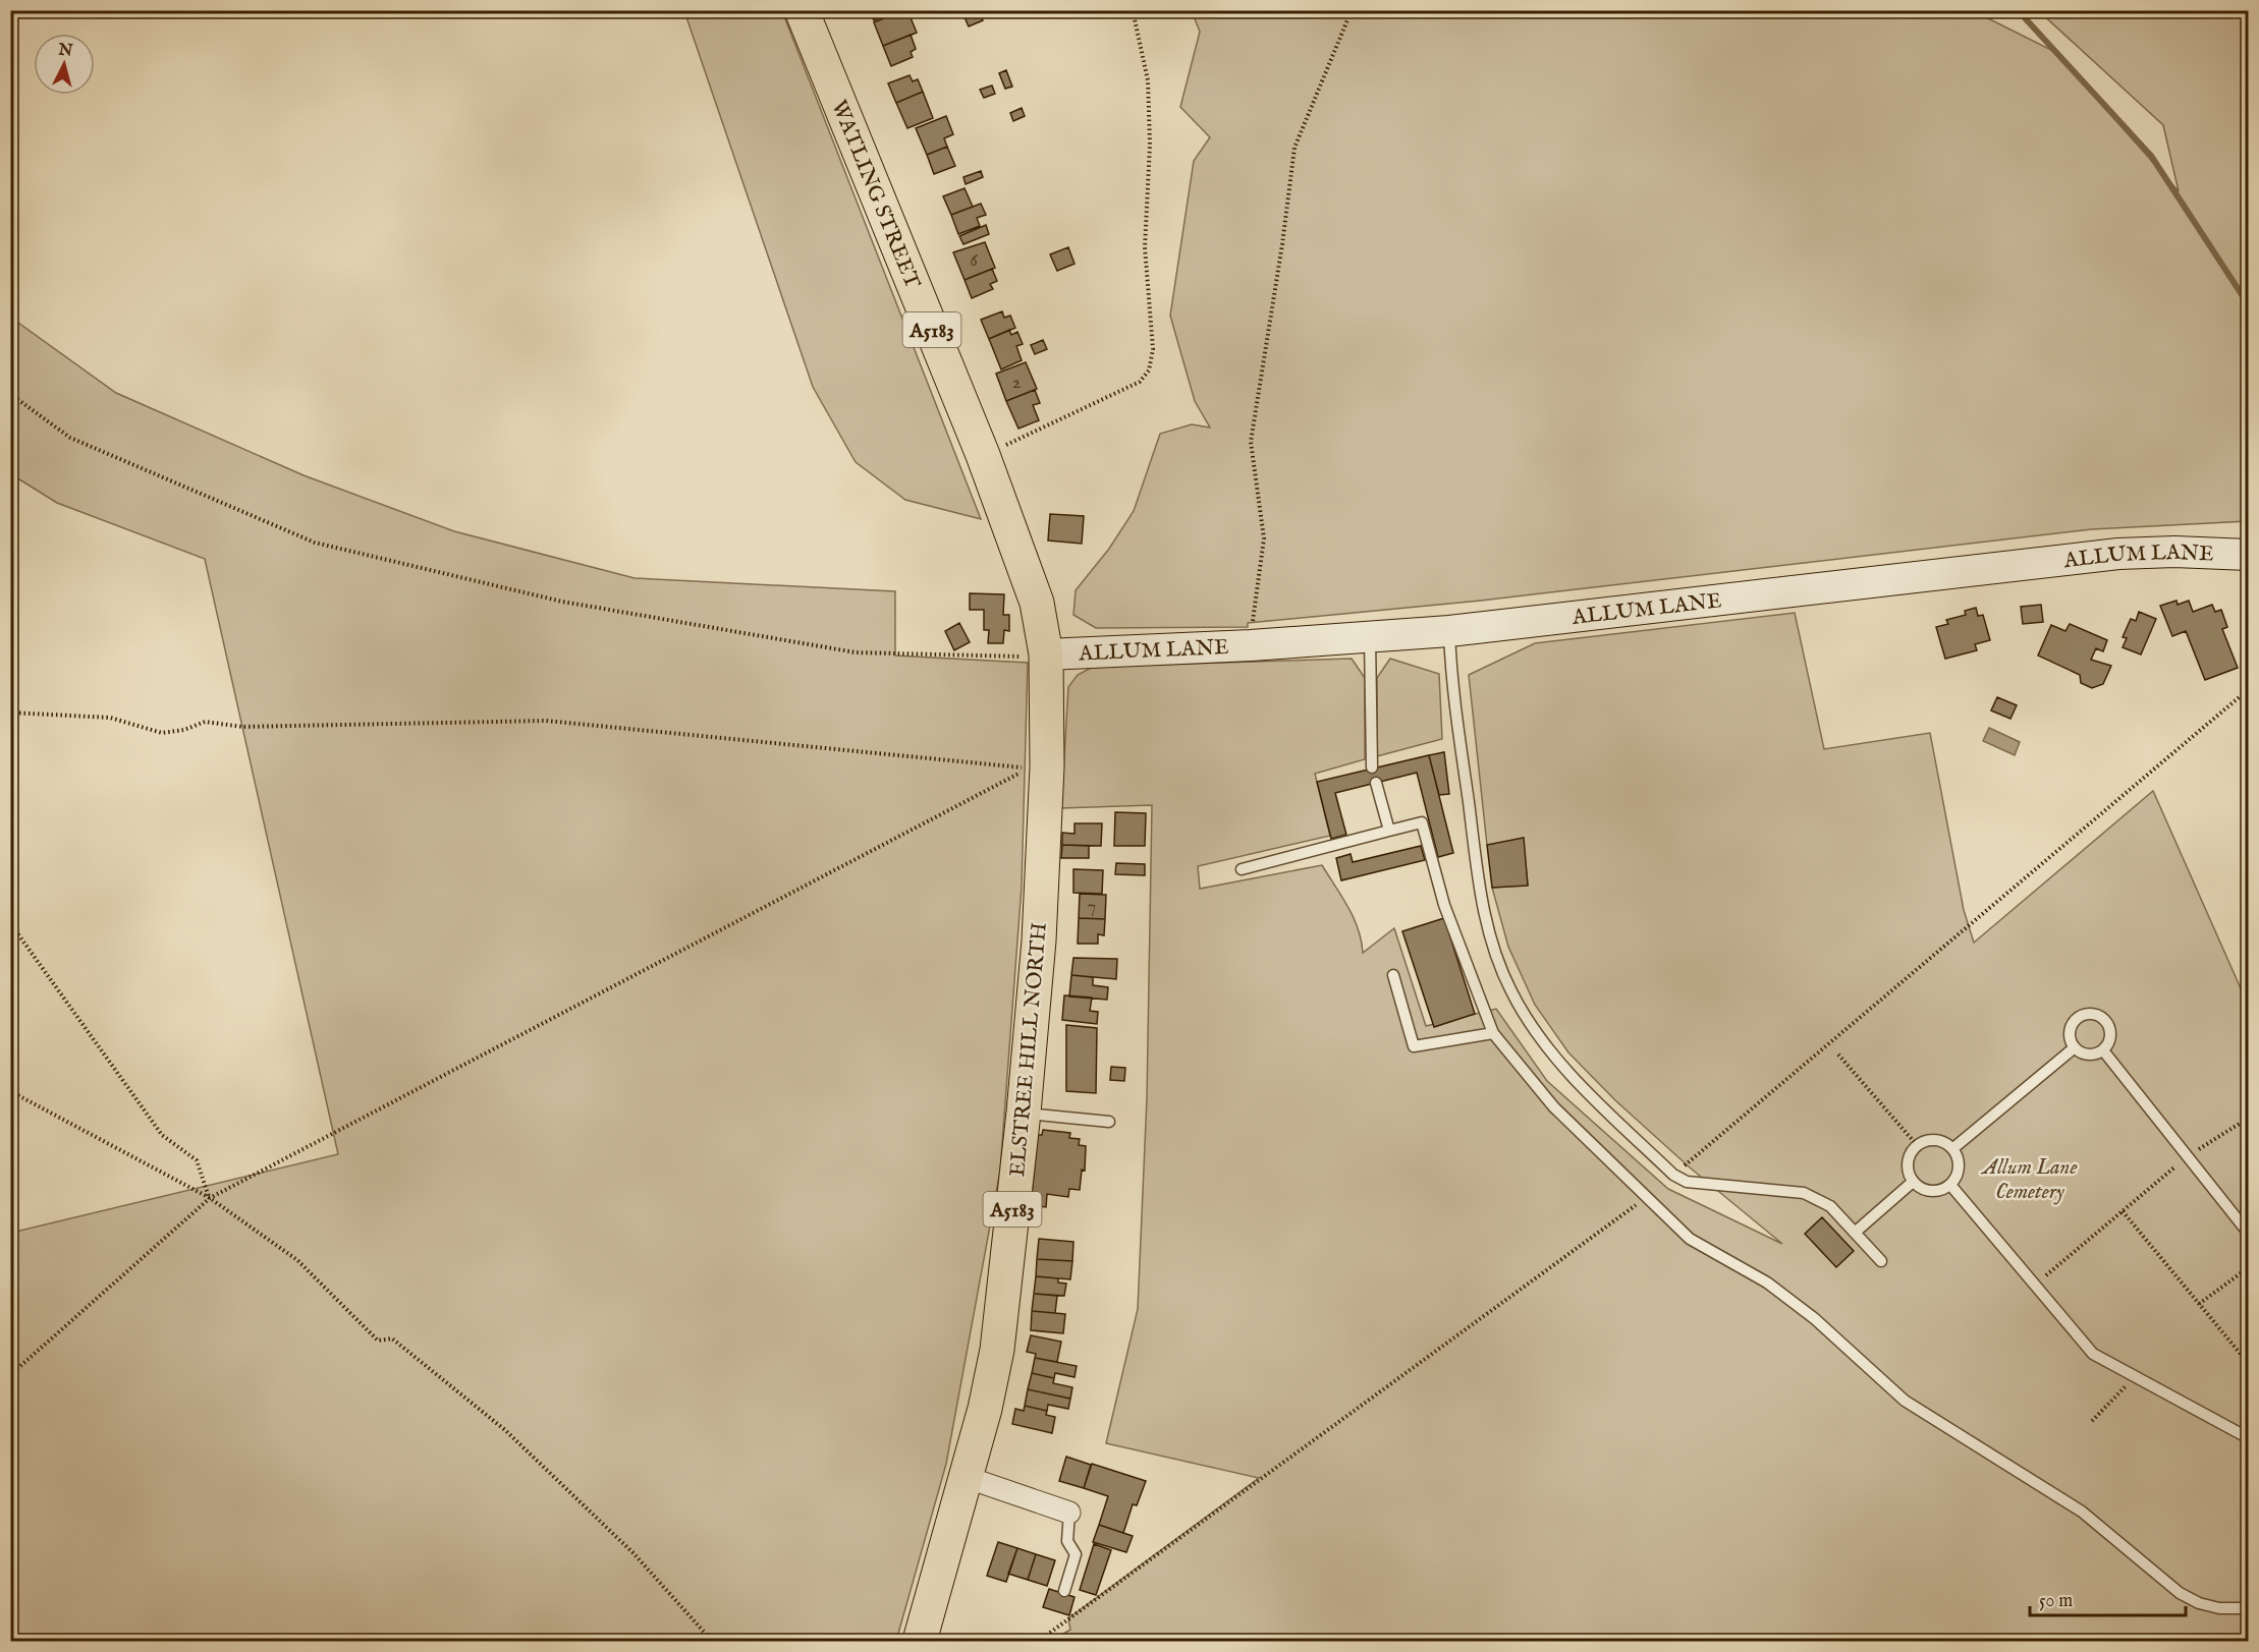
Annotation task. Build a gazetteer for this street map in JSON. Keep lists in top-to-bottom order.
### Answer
{
  "streets": {
    "main road": [
      "WATLING STREET",
      "A5183",
      "ALLUM LANE",
      "ELSTREE HILL NORTH"
    ]
  },
  "crossings": [
    ["WATLING STREET", "ALLUM LANE"],
    ["WATLING STREET", "ELSTREE HILL NORTH"],
    ["ALLUM LANE", "ELSTREE HILL NORTH"]
  ],
  "parks": ["Allum Lane Cemetery"],
  "house_numbers": ["6", "2", "7"],
  "scale_bar": "50 m",
  "north": "top"
}
